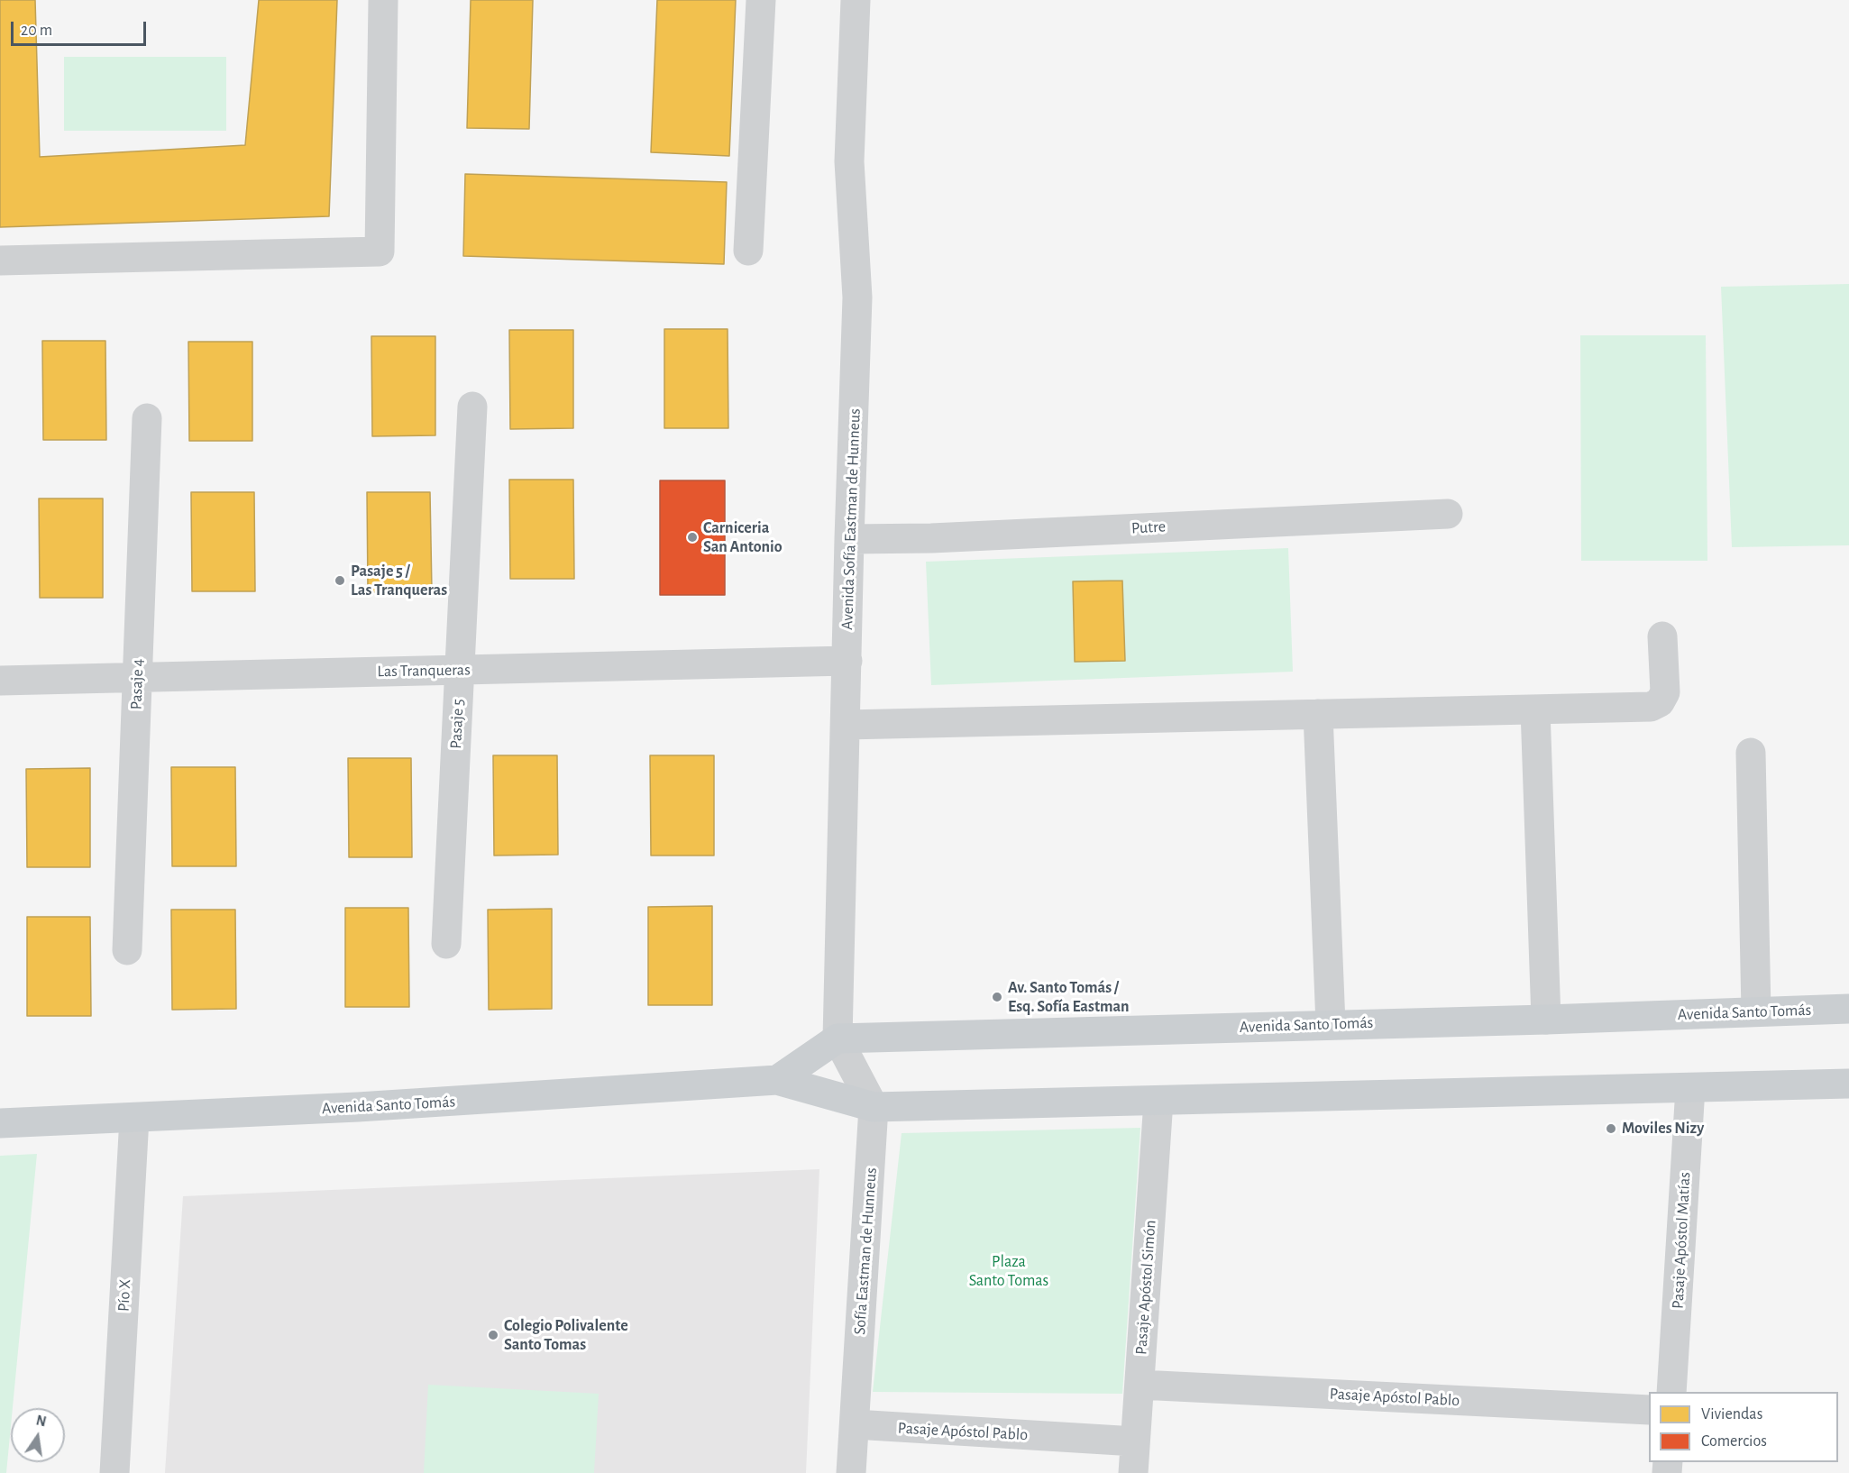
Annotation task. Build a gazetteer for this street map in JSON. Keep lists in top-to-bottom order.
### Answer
{
  "streets": {
    "main road": ["Avenida Santo Tomás"],
    "street": [
      "Avenida Sofía Eastman de Hunneus",
      "Putre",
      "Las Tranqueras",
      "Pasaje 4",
      "Pasaje 5",
      "Pasaje Apóstol Matías",
      "Sofía Eastman de Hunneus",
      "Pasaje Apóstol Simón",
      "Pío X",
      "Pasaje Apóstol Pablo"
    ]
  },
  "crossings": [
    ["Avenida Sofía Eastman de Hunneus", "Putre"],
    ["Avenida Sofía Eastman de Hunneus", "Las Tranqueras"],
    ["Avenida Sofía Eastman de Hunneus", "Avenida Santo Tomás"],
    ["Las Tranqueras", "Pasaje 4"],
    ["Las Tranqueras", "Pasaje 5"],
    ["Avenida Santo Tomás", "Pasaje Apóstol Matías"],
    ["Avenida Santo Tomás", "Sofía Eastman de Hunneus"],
    ["Avenida Santo Tomás", "Pasaje Apóstol Simón"],
    ["Avenida Santo Tomás", "Pío X"],
    ["Sofía Eastman de Hunneus", "Pasaje Apóstol Pablo"],
    ["Pasaje Apóstol Simón", "Pasaje Apóstol Pablo"]
  ],
  "parks": ["Plaza Santo Tomas"],
  "places": [
    "Carniceria San Antonio",
    "Pasaje 5 / Las Tranqueras",
    "Av. Santo Tomás / Esq. Sofía Eastman",
    "Moviles Nizy",
    "Colegio Polivalente Santo Tomas"
  ],
  "legend": ["Viviendas", "Comercios"],
  "scale_bar": "20 m",
  "north": "top"
}
